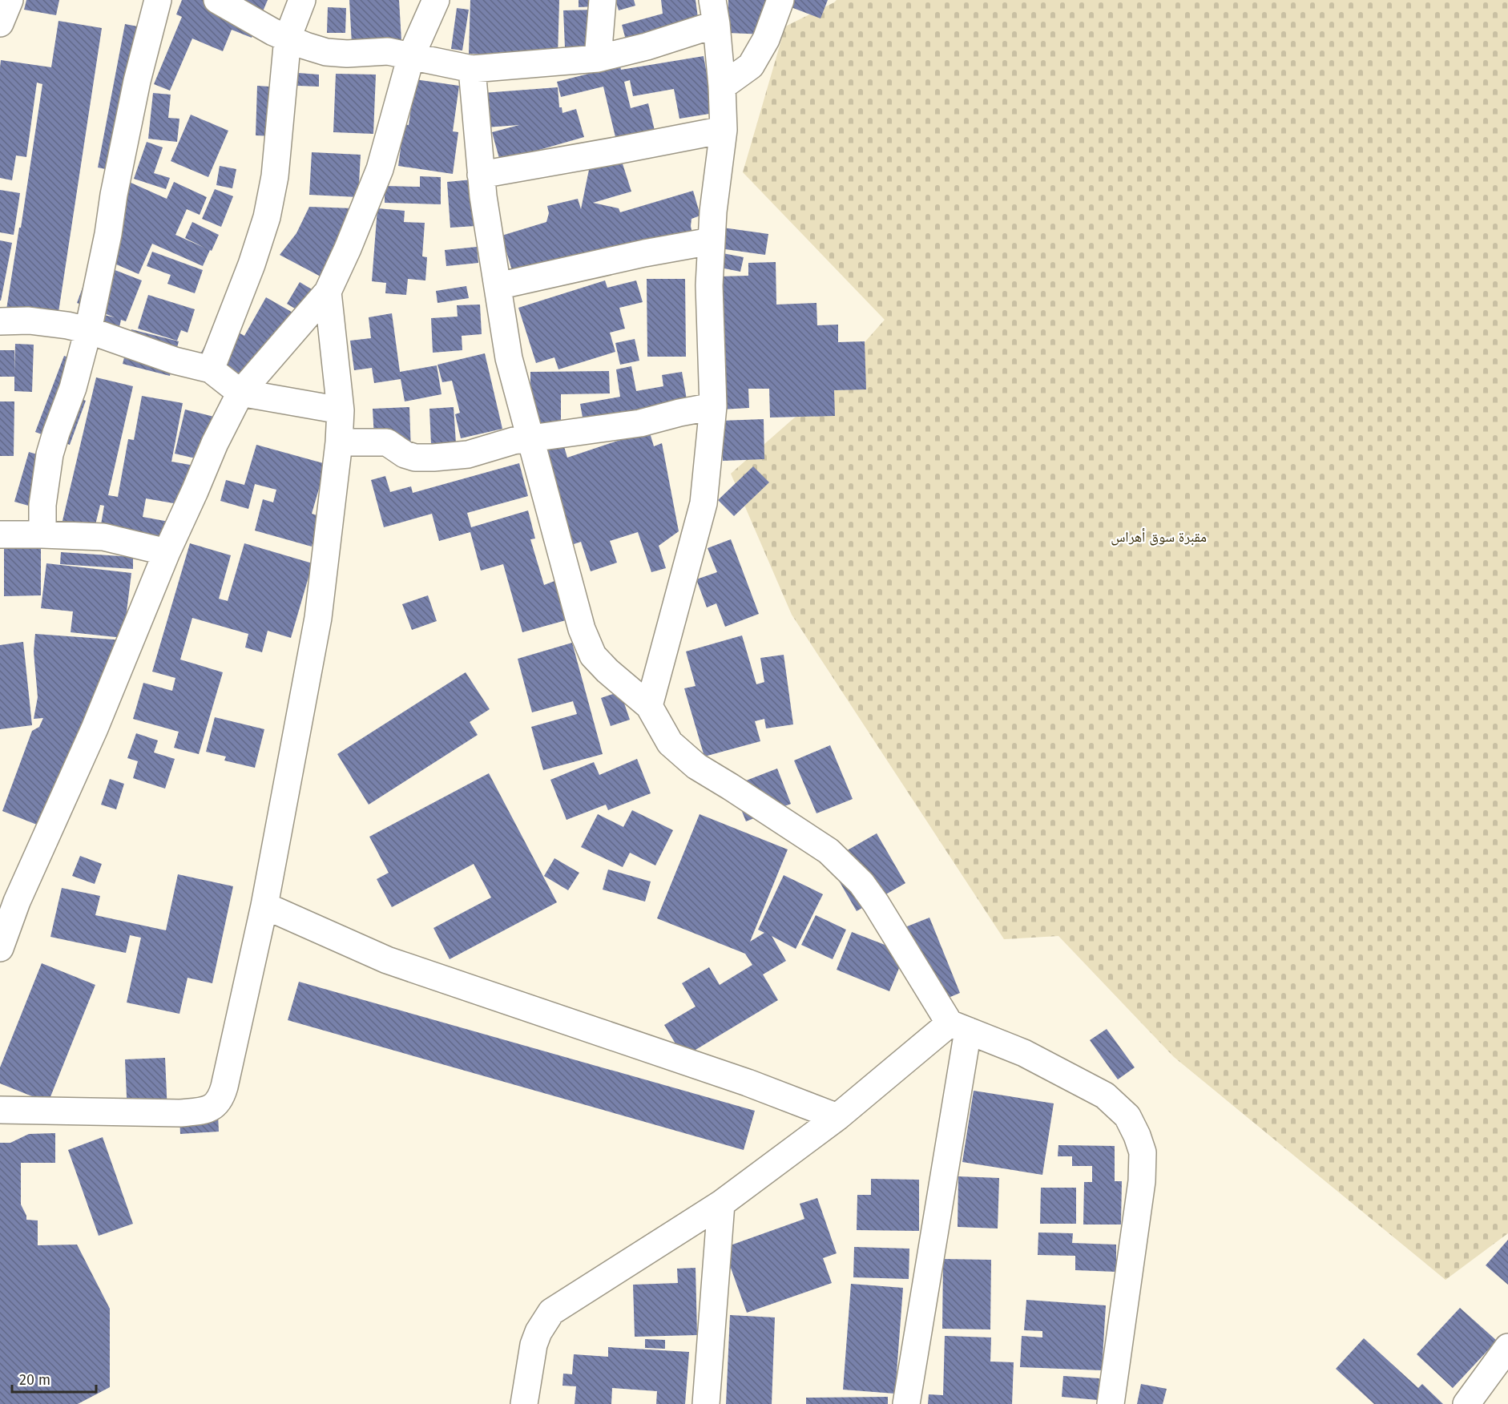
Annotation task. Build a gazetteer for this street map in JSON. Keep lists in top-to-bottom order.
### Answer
{
  "parks": ["مقبرة سوق أهراس"],
  "scale_bar": "20 m"
}
